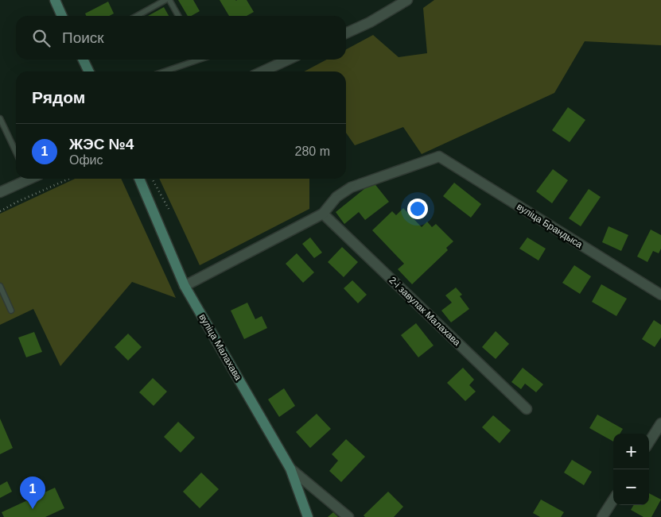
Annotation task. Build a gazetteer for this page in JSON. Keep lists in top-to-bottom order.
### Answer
{
  "streets": {
    "street": ["вуліца Брандыса", "2-і завулак Малахава", "вуліца Малахава"]
  },
  "crossings": [
    ["вуліца Брандыса", "2-і завулак Малахава"]
  ],
  "page": {
    "search": "Поиск",
    "heading": "Рядом",
    "list": [
      {
        "mark": "1",
        "name": "ЖЭС №4",
        "note": "Офис",
        "value": "280 m"
      }
    ],
    "map_buttons": ["+", "−"],
    "pins": "1"
  }
}
